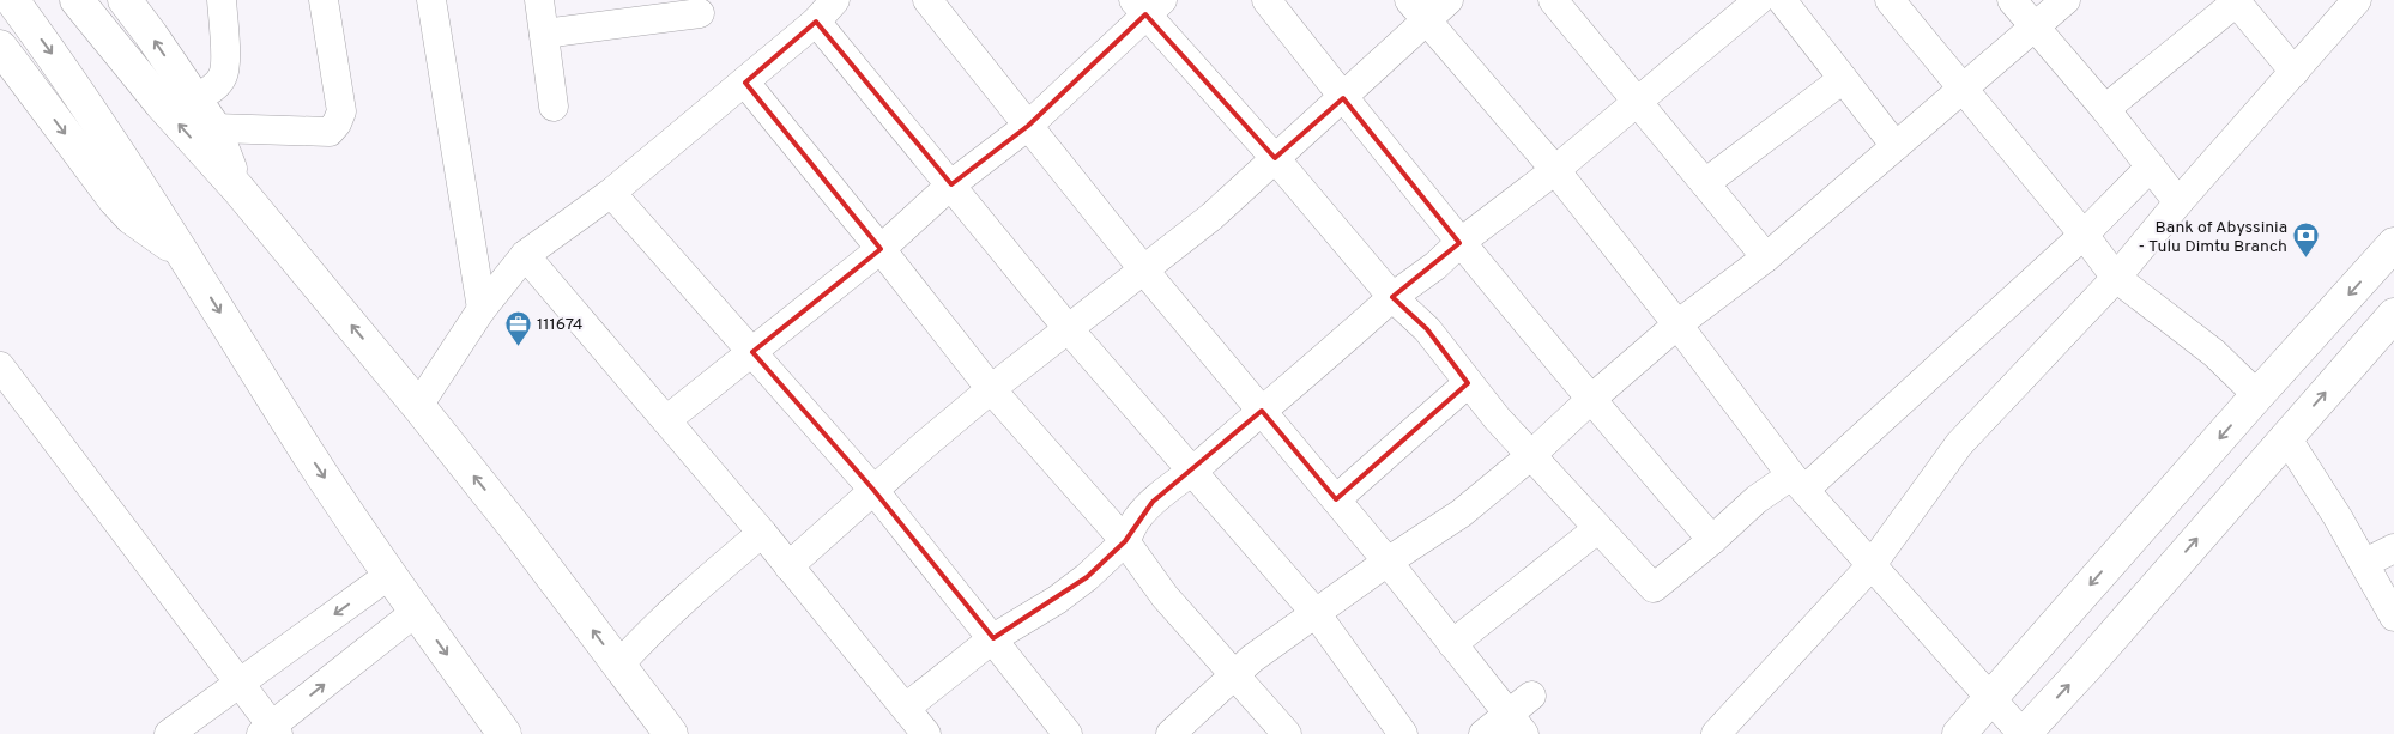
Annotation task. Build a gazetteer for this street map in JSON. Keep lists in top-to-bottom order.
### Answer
{
  "places": {
    "bank": ["Bank of Abyssinia - Tulu Dimtu Branch"],
    "office": ["111674"]
  }
}
